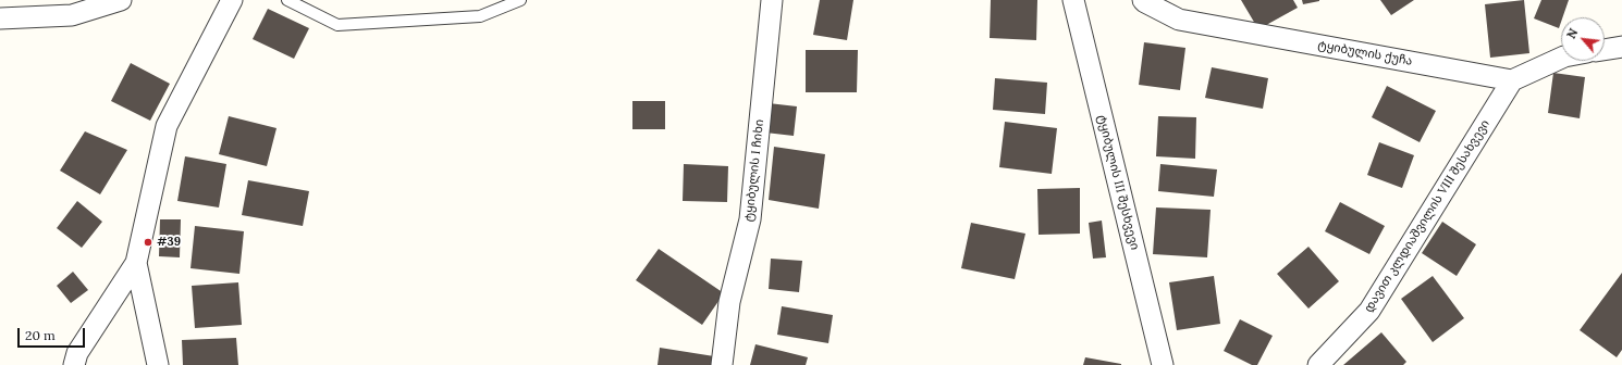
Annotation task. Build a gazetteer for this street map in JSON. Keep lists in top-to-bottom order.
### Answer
{
  "streets": {
    "street": [
      "ტყიბულის ქუჩა",
      "ტყიბულის I ჩიხი",
      "ტყიბულის III შესხვევი",
      "დავით კლდიაშვილის VIII შესახვევი"
    ]
  },
  "crossings": [
    ["ტყიბულის ქუჩა", "დავით კლდიაშვილის VIII შესახვევი"]
  ],
  "places": ["#39"],
  "scale_bar": "20 m",
  "north": "top left"
}
